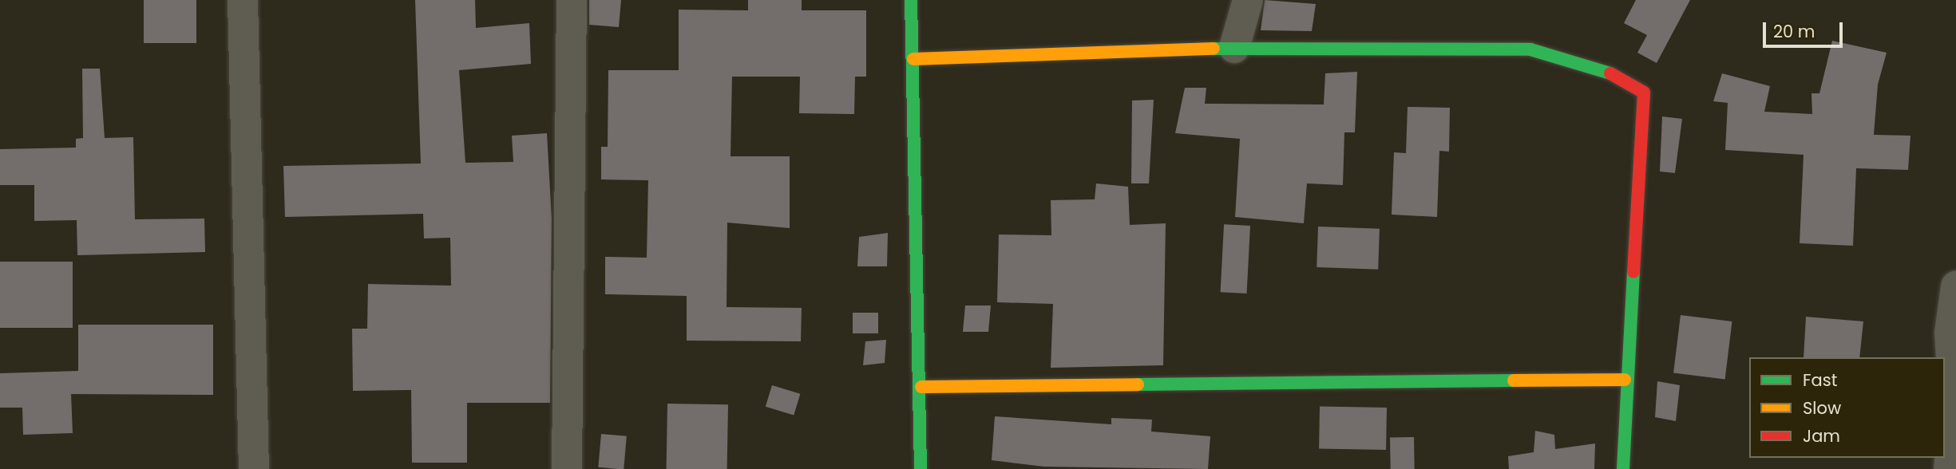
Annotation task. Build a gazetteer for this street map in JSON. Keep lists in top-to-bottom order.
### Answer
{
  "legend": ["Fast", "Slow", "Jam"],
  "scale_bar": "20 m"
}
